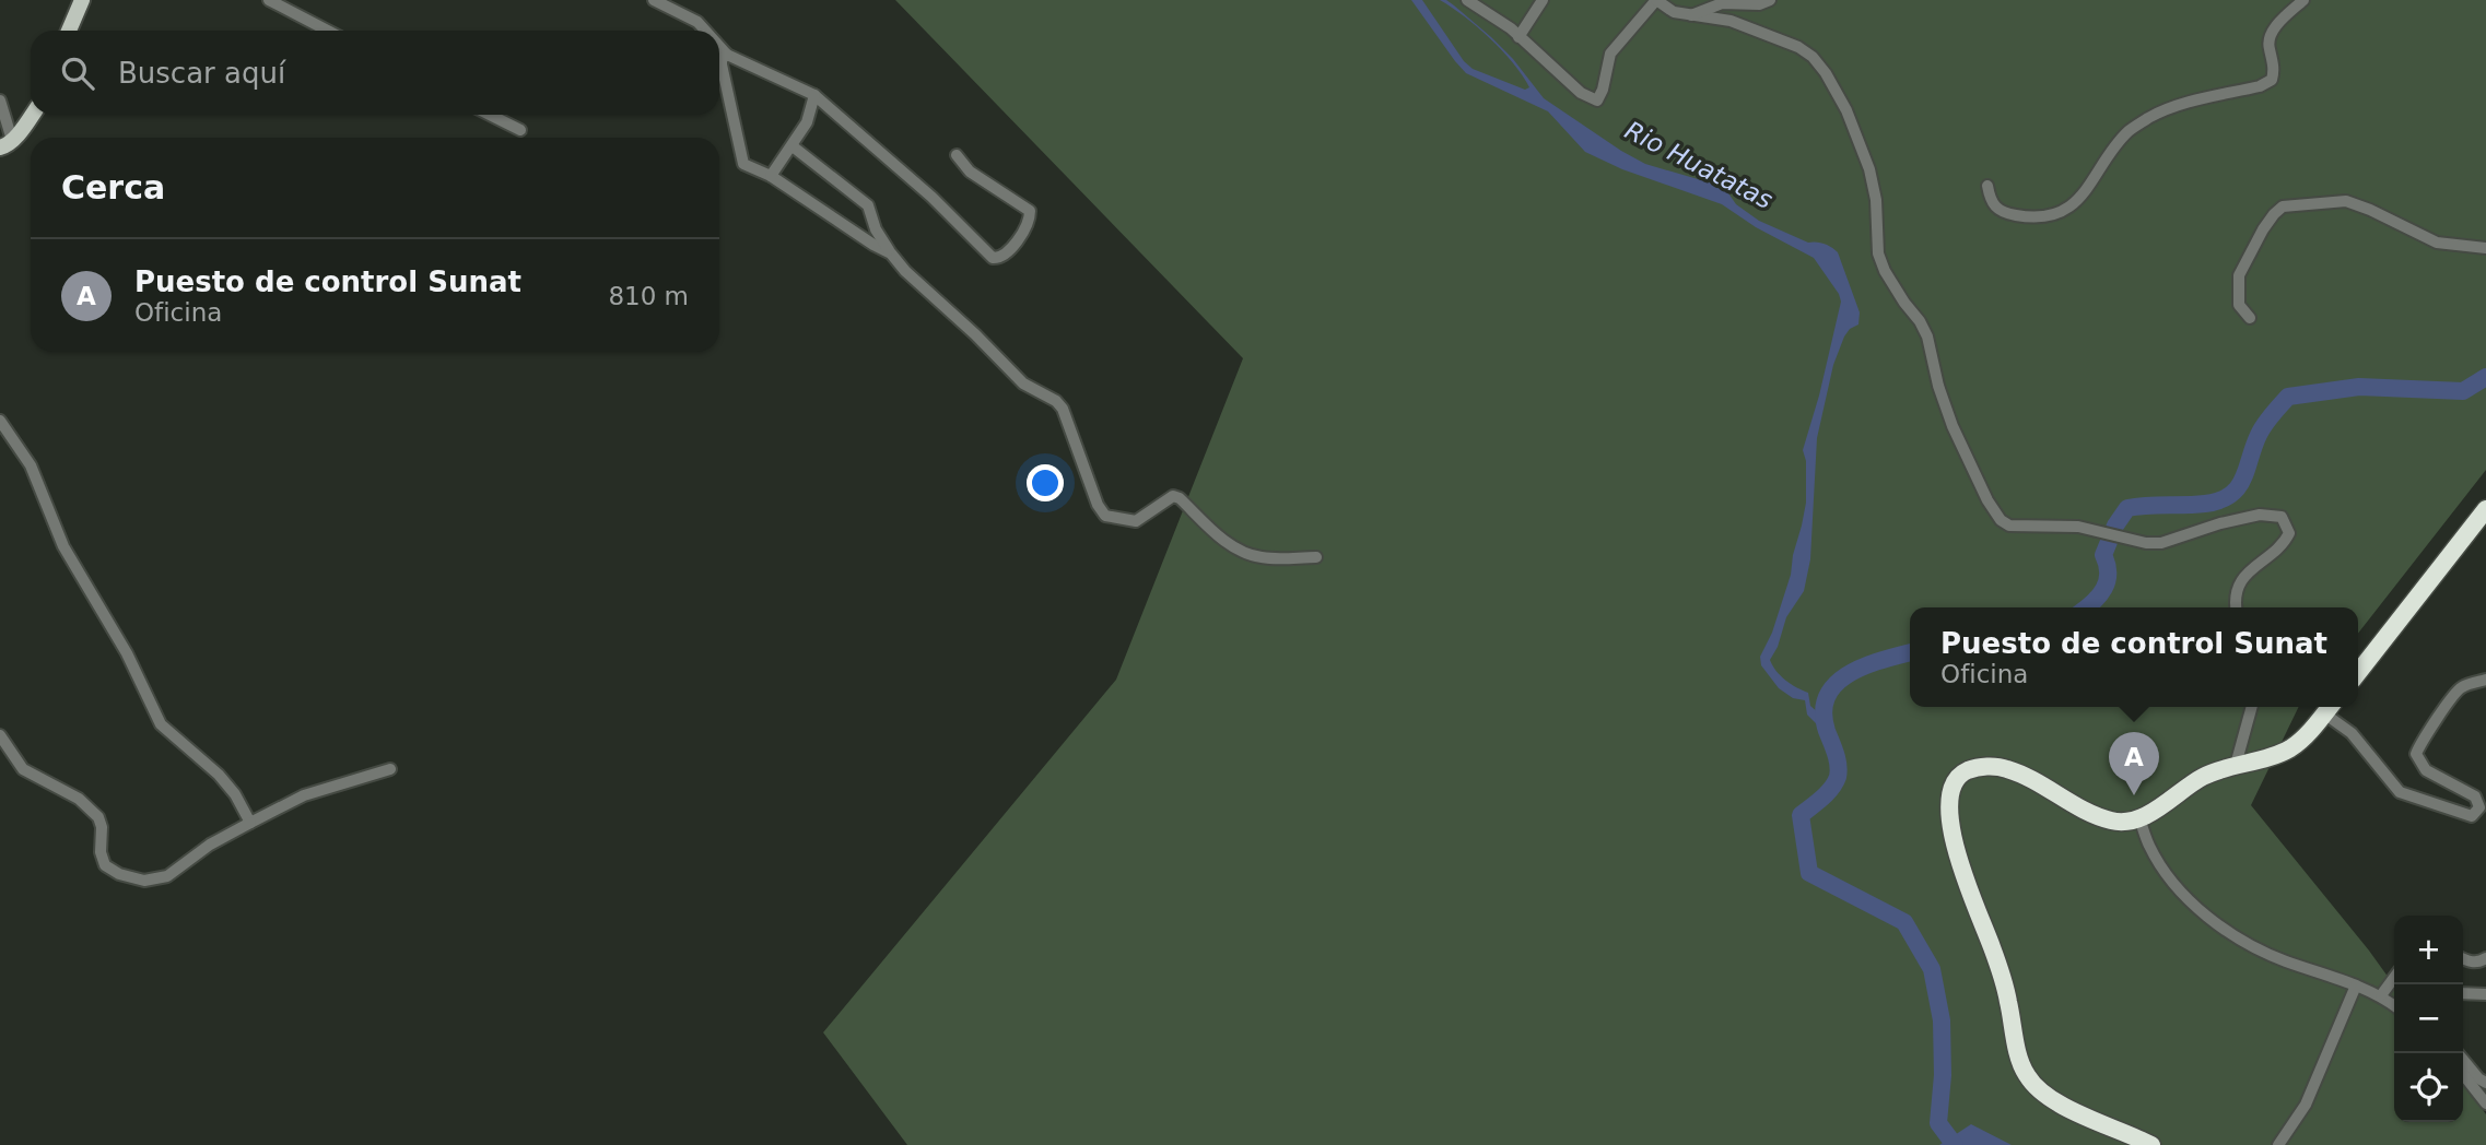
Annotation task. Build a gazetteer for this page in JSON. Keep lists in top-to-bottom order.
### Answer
{
  "water": ["Rio Huatatas"],
  "page": {
    "search": "Buscar aquí",
    "heading": "Cerca",
    "list": [
      {
        "mark": "A",
        "name": "Puesto de control Sunat",
        "note": "Oficina",
        "value": "810 m"
      }
    ],
    "popup": ["Puesto de control Sunat", "Oficina"],
    "pins": "A",
    "map_buttons": ["+", "−"]
  }
}
